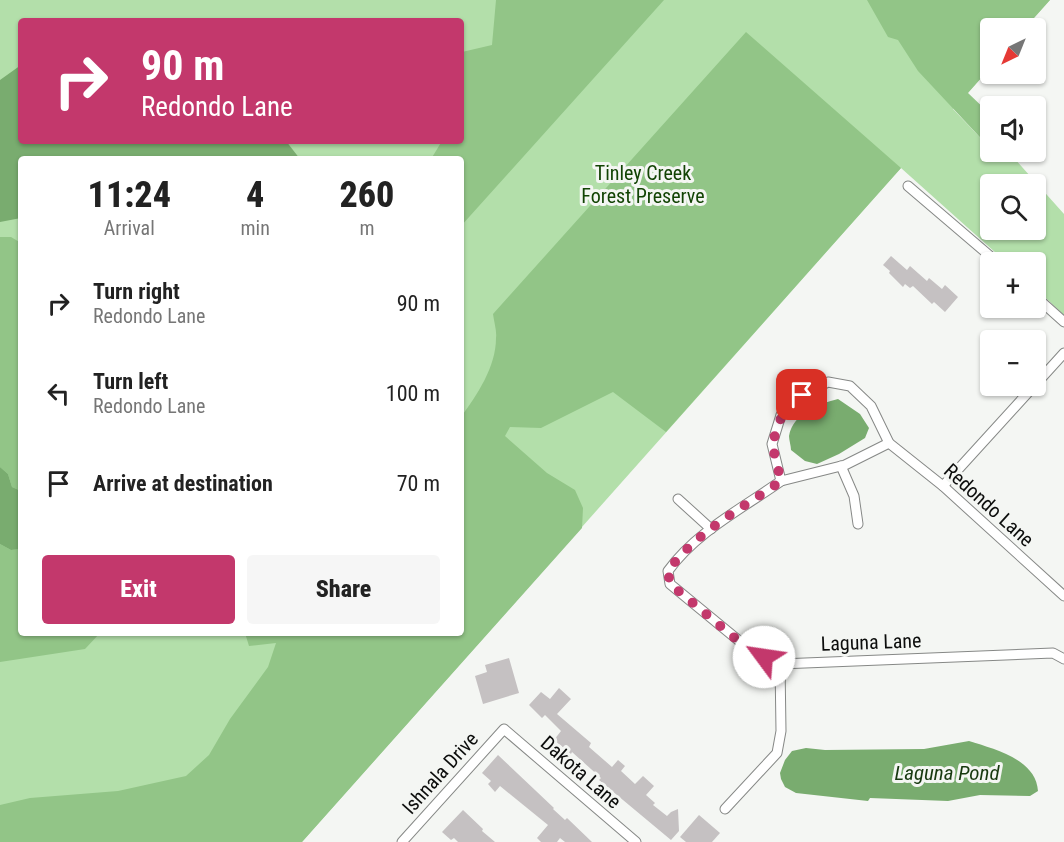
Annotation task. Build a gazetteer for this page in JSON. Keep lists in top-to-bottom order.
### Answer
{
  "streets": {
    "street": [
      "Redondo Lane",
      "Laguna Lane",
      "Dakota Lane",
      "Ishnala Drive"
    ]
  },
  "crossings": [
    ["Dakota Lane", "Ishnala Drive"]
  ],
  "water": ["Laguna Pond"],
  "parks": ["Tinley Creek Forest Preserve"],
  "north": "bottom left",
  "page": {
    "map_buttons": ["+", "−"],
    "turn": ["90 m", "Redondo Lane"],
    "eta": [
      "11:24",
      "Arrival",
      "4",
      "min",
      "260",
      "m"
    ],
    "list": [
      {
        "name": "Turn right",
        "note": "Redondo Lane",
        "value": "90 m"
      },
      {
        "name": "Turn left",
        "note": "Redondo Lane",
        "value": "100 m"
      },
      {
        "name": "Arrive at destination",
        "value": "70 m"
      }
    ],
    "buttons": ["Exit", "Share"]
  }
}
